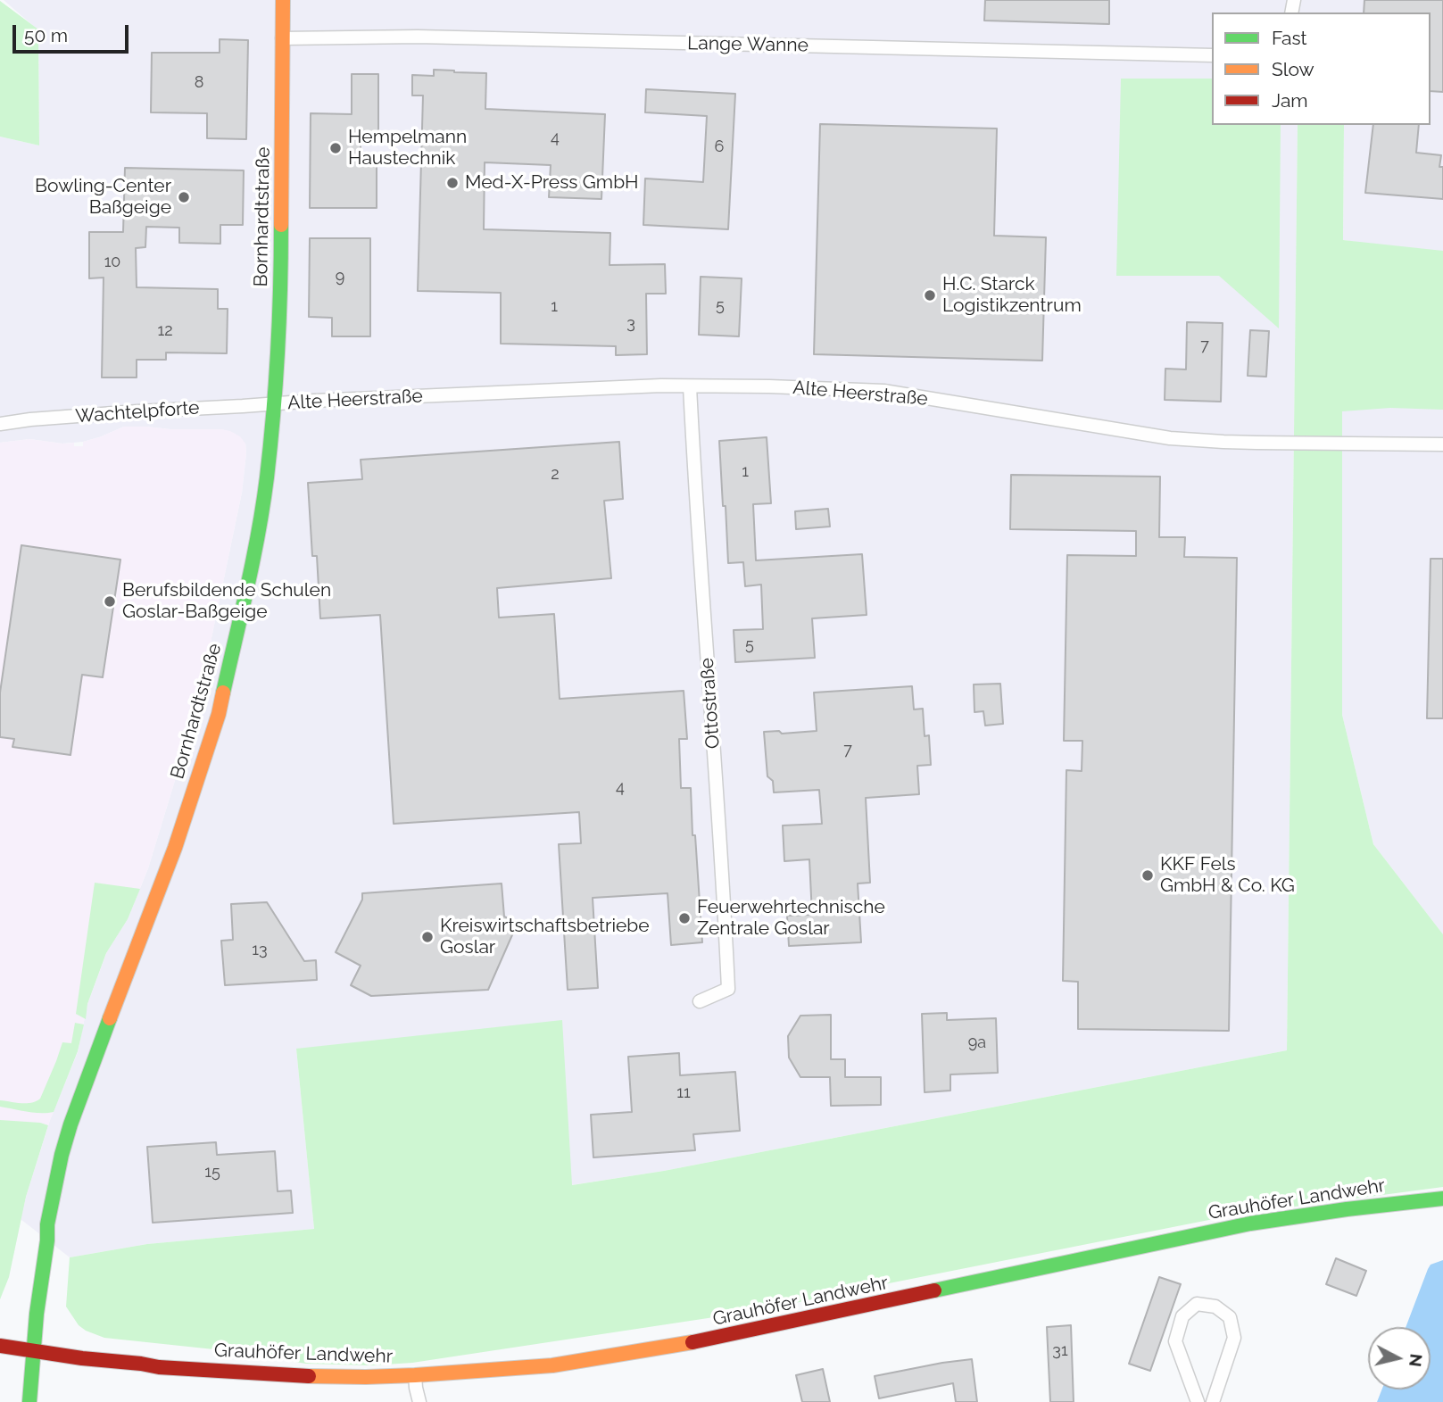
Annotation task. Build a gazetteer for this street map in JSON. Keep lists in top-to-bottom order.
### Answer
{
  "streets": {
    "street": [
      "Lange Wanne",
      "Bornhardtstraße",
      "Alte Heerstraße",
      "Wachtelpforte",
      "Ottostraße",
      "Grauhöfer Landwehr"
    ]
  },
  "crossings": [
    ["Lange Wanne", "Bornhardtstraße"],
    ["Bornhardtstraße", "Alte Heerstraße"],
    ["Bornhardtstraße", "Wachtelpforte"],
    ["Bornhardtstraße", "Grauhöfer Landwehr"],
    ["Alte Heerstraße", "Wachtelpforte"],
    ["Alte Heerstraße", "Ottostraße"]
  ],
  "places": [
    "Hempelmann Haustechnik",
    "Med-X-Press GmbH",
    "Bowling-Center Baßgeige",
    "H.C. Starck Logistikzentrum",
    "Berufsbildende Schulen Goslar-Baßgeige",
    "KKF Fels GmbH & Co. KG",
    "Feuerwehrtechnische Zentrale Goslar",
    "Kreiswirtschaftsbetriebe Goslar"
  ],
  "house_numbers": [
    "8",
    "4",
    "6",
    "10",
    "9",
    "5",
    "1",
    "3",
    "12",
    "7",
    "1",
    "2",
    "5",
    "7",
    "4",
    "13",
    "9a",
    "11",
    "15",
    "31"
  ],
  "legend": ["Fast", "Slow", "Jam"],
  "scale_bar": "50 m",
  "north": "right"
}
